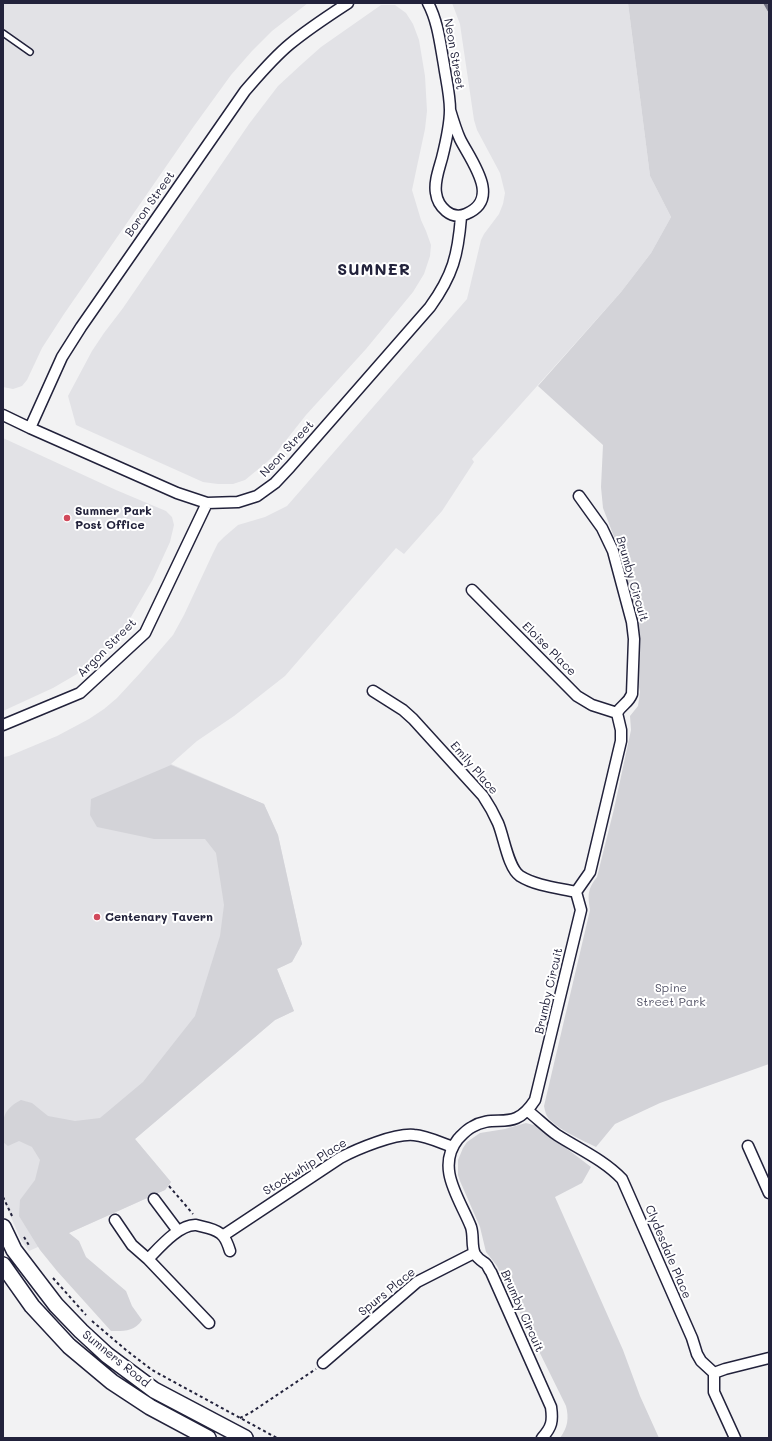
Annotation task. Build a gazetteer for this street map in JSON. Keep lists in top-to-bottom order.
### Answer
{
  "streets": {
    "main road": ["Sumners Road"],
    "street": [
      "Neon Street",
      "Boron Street",
      "Brumby Circuit",
      "Argon Street",
      "Eloise Place",
      "Emily Place",
      "Stockwhip Place",
      "Clydesdale Place",
      "Spurs Place"
    ]
  },
  "crossings": [
    ["Neon Street", "Boron Street"],
    ["Neon Street", "Argon Street"],
    ["Brumby Circuit", "Eloise Place"],
    ["Brumby Circuit", "Emily Place"],
    ["Brumby Circuit", "Clydesdale Place"],
    ["Brumby Circuit", "Spurs Place"]
  ],
  "districts": ["SUMNER"],
  "parks": ["Spine Street Park"],
  "places": ["Sumner Park Post Office", "Centenary Tavern"]
}
